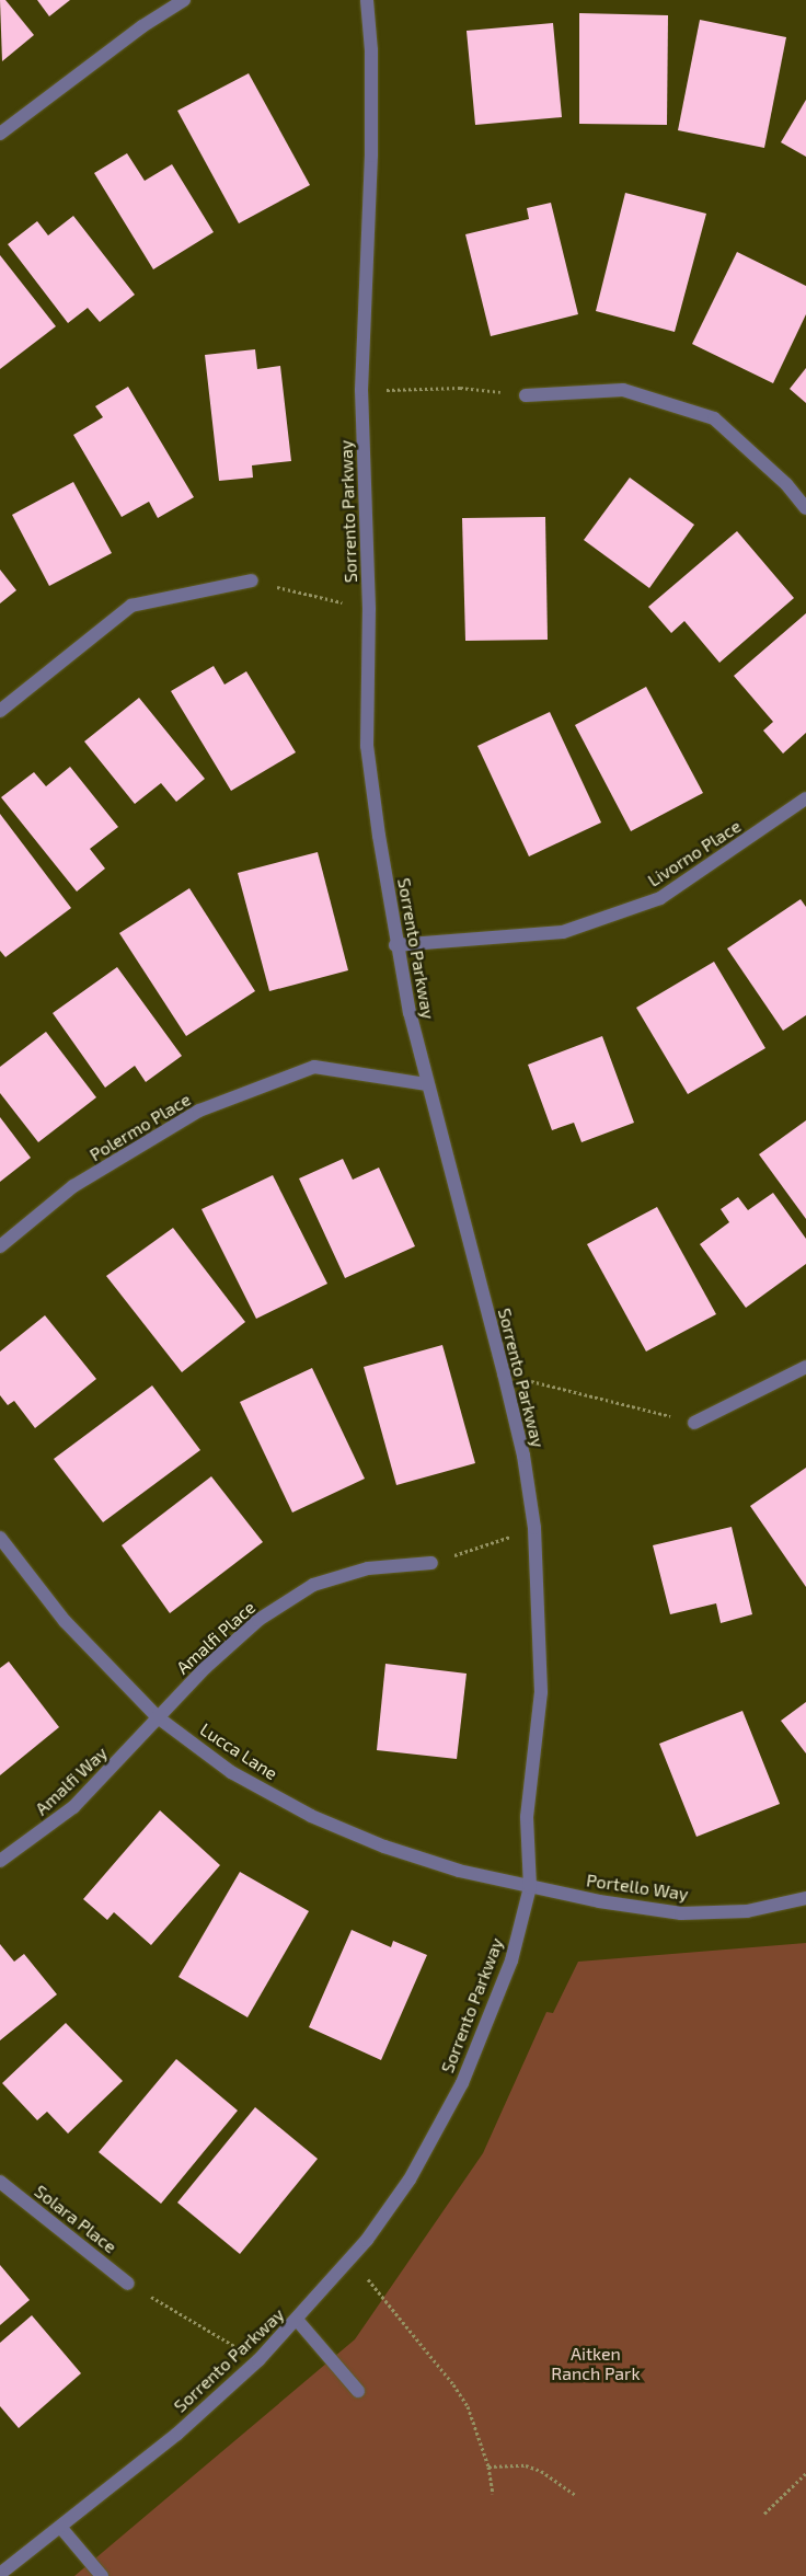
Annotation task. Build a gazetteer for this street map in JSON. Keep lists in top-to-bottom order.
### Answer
{
  "streets": {
    "street": [
      "Sorrento Parkway",
      "Livorno Place",
      "Polermo Place",
      "Amalfi Place",
      "Lucca Lane",
      "Amalfi Way",
      "Portello Way",
      "Solara Place"
    ]
  },
  "crossings": [
    ["Sorrento Parkway", "Livorno Place"],
    ["Sorrento Parkway", "Polermo Place"],
    ["Sorrento Parkway", "Lucca Lane"],
    ["Sorrento Parkway", "Portello Way"],
    ["Amalfi Place", "Lucca Lane"],
    ["Amalfi Place", "Amalfi Way"],
    ["Lucca Lane", "Amalfi Way"],
    ["Lucca Lane", "Portello Way"]
  ],
  "parks": ["Aitken Ranch Park"]
}
